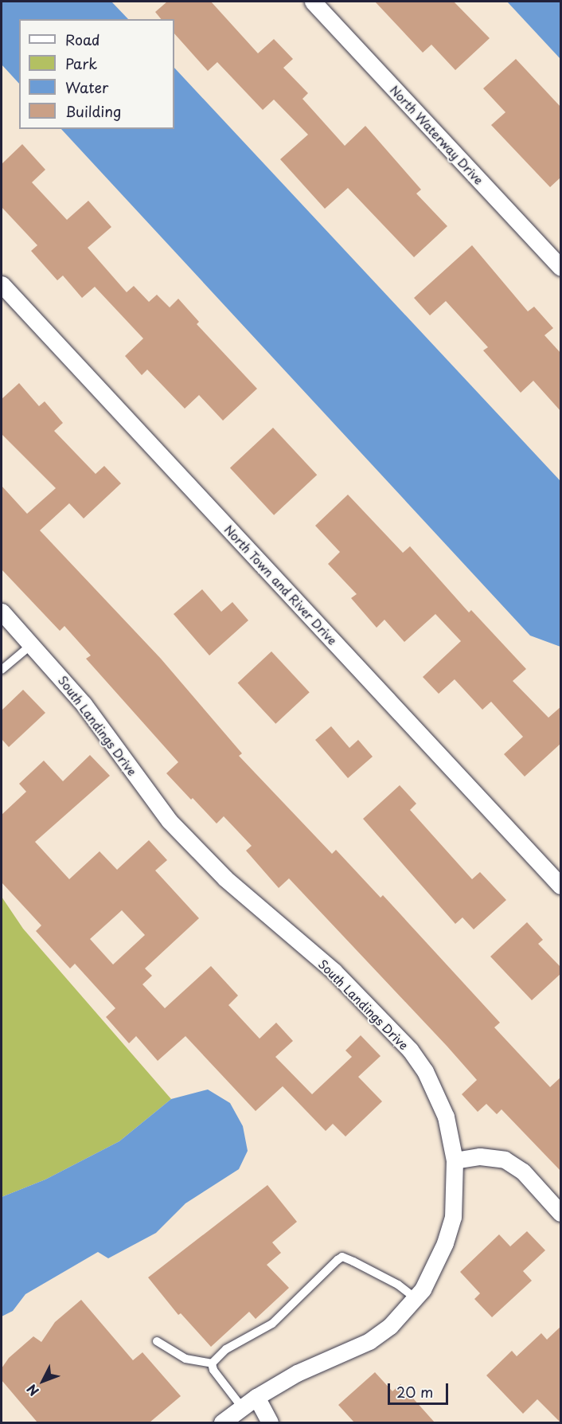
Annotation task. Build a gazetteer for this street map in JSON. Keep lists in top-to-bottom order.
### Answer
{
  "streets": {
    "street": ["North Waterway Drive", "North Town and River Drive", "South Landings Drive"]
  },
  "legend": [
    "Road",
    "Park",
    "Water",
    "Building"
  ],
  "scale_bar": "20 m",
  "north": "bottom left"
}
